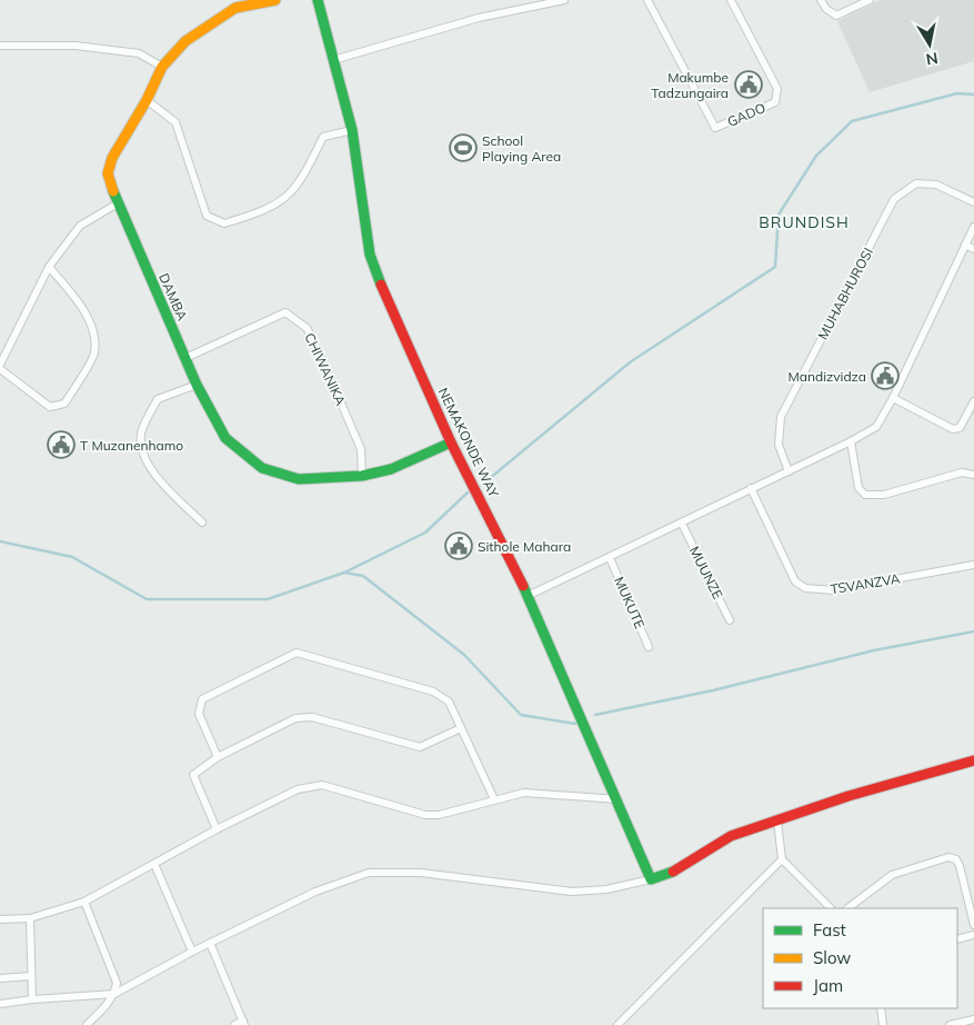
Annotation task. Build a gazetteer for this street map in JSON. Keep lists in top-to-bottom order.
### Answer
{
  "streets": {
    "street": [
      "GADO",
      "MUHABHUROSI",
      "DAMBA",
      "CHIWANIKA",
      "NEMAKONDE WAY",
      "MUUNZE",
      "TSVANZVA",
      "MUKUTE"
    ]
  },
  "crossings": [
    ["DAMBA", "CHIWANIKA"],
    ["DAMBA", "NEMAKONDE WAY"]
  ],
  "districts": ["BRUNDISH"],
  "places": {
    "public building": [
      "Makumbe Tadzungaira",
      "Mandizvidza",
      "T Muzanenhamo",
      "Sithole Mahara"
    ],
    "sports": ["School Playing Area"]
  },
  "legend": ["Fast", "Slow", "Jam"],
  "north": "bottom"
}
